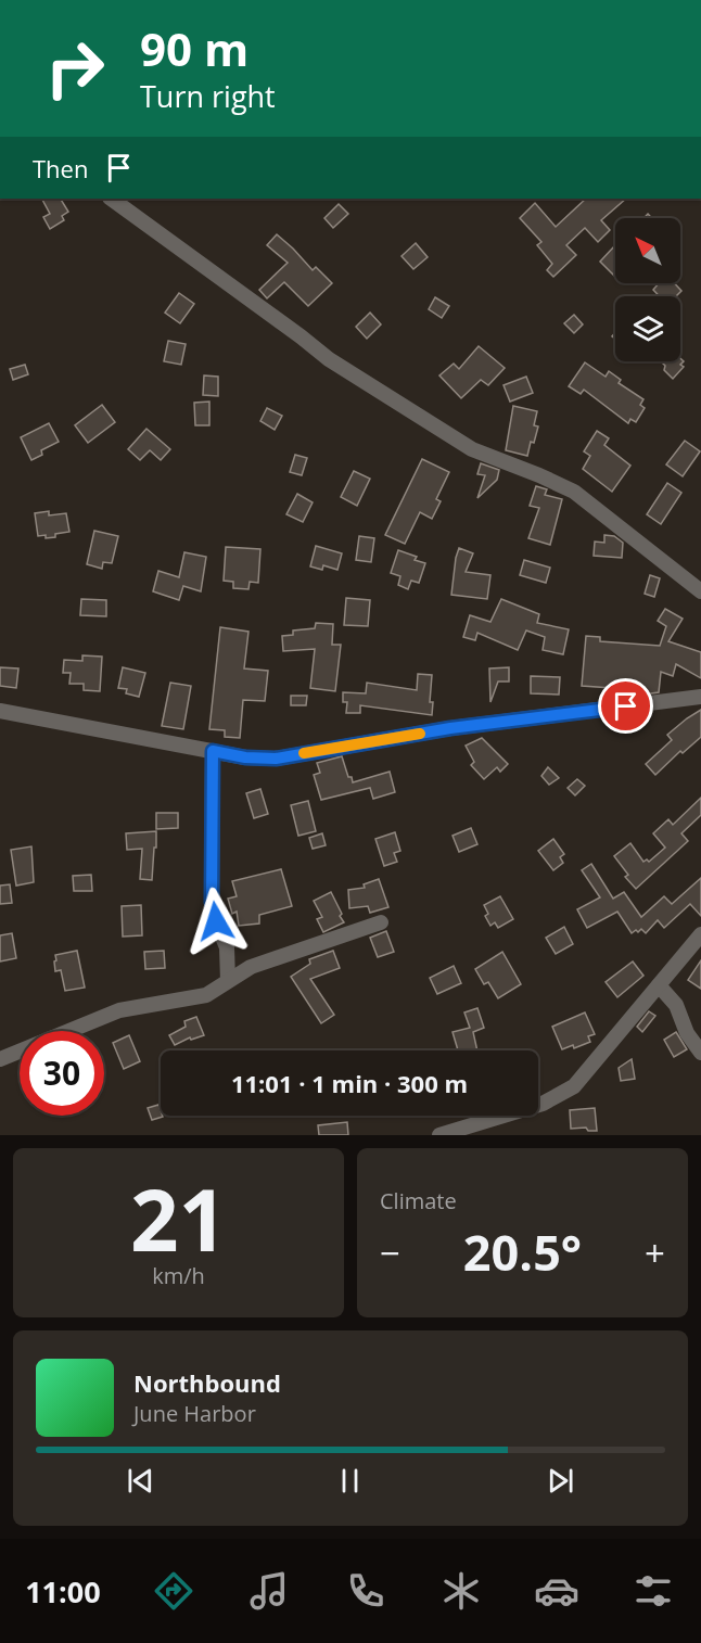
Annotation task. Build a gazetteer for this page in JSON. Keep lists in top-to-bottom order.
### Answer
{
  "north": "top left",
  "page": {
    "turn": ["90 m", "Turn right"],
    "then": "Then",
    "limit": "30",
    "trip": "11:01 · 1 min · 300 m",
    "tile": [
      ["21", "km/h"],
      "Climate"
    ],
    "heat": ["−", "20.5°", "+"],
    "song": ["Northbound", "June Harbor"],
    "tabs": "11:00"
  }
}
